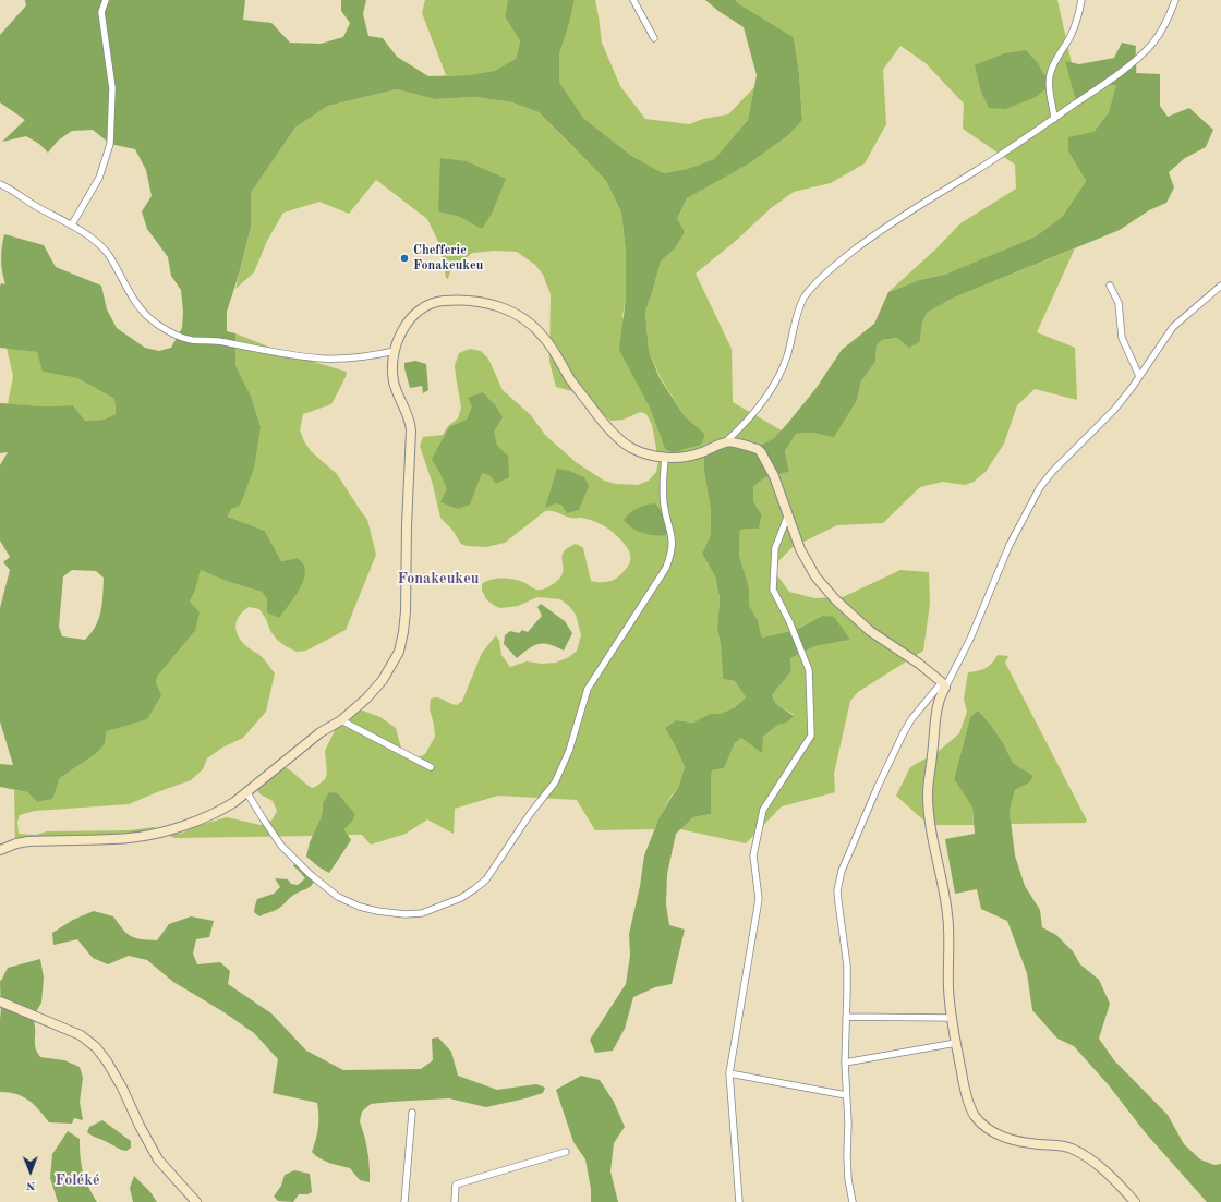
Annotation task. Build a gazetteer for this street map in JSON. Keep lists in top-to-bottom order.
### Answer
{
  "districts": ["Fonakeukeu", "Foléké"],
  "places": ["Chefferie Fonakeukeu"],
  "north": "bottom"
}
